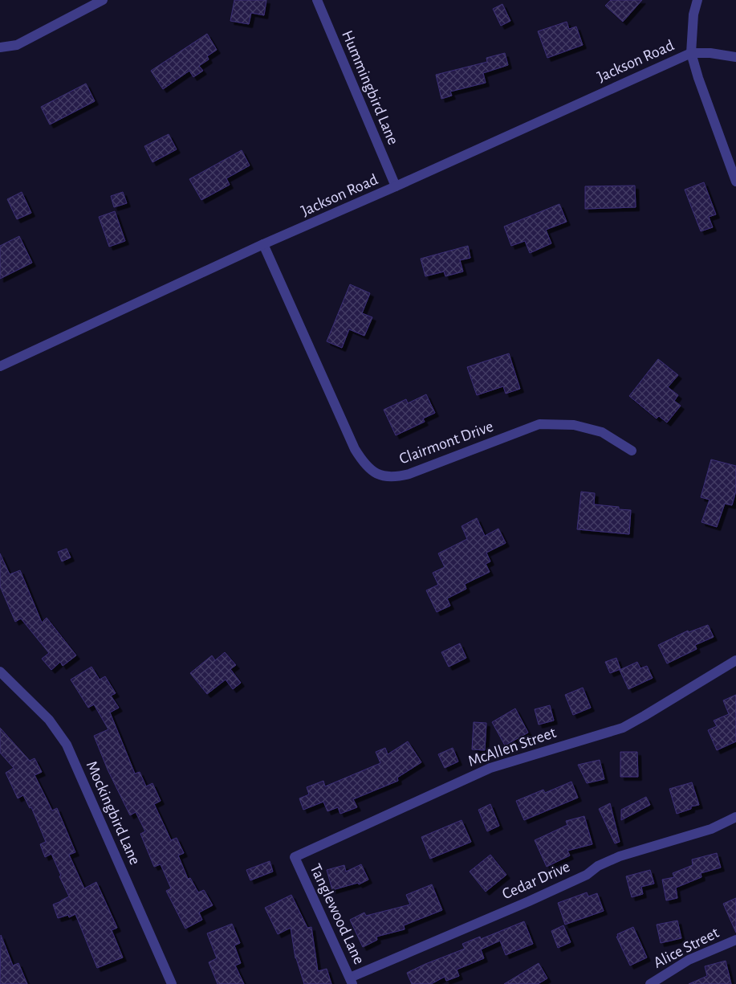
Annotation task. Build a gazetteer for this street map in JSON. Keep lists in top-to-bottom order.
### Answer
{
  "streets": {
    "street": [
      "Jackson Road",
      "Hummingbird Lane",
      "Clairmont Drive",
      "McAllen Street",
      "Mockingbird Lane",
      "Cedar Drive",
      "Tanglewood Lane",
      "Alice Street"
    ]
  },
  "crossings": [
    ["Jackson Road", "Hummingbird Lane"],
    ["Jackson Road", "Clairmont Drive"],
    ["McAllen Street", "Tanglewood Lane"],
    ["Cedar Drive", "Tanglewood Lane"]
  ]
}
